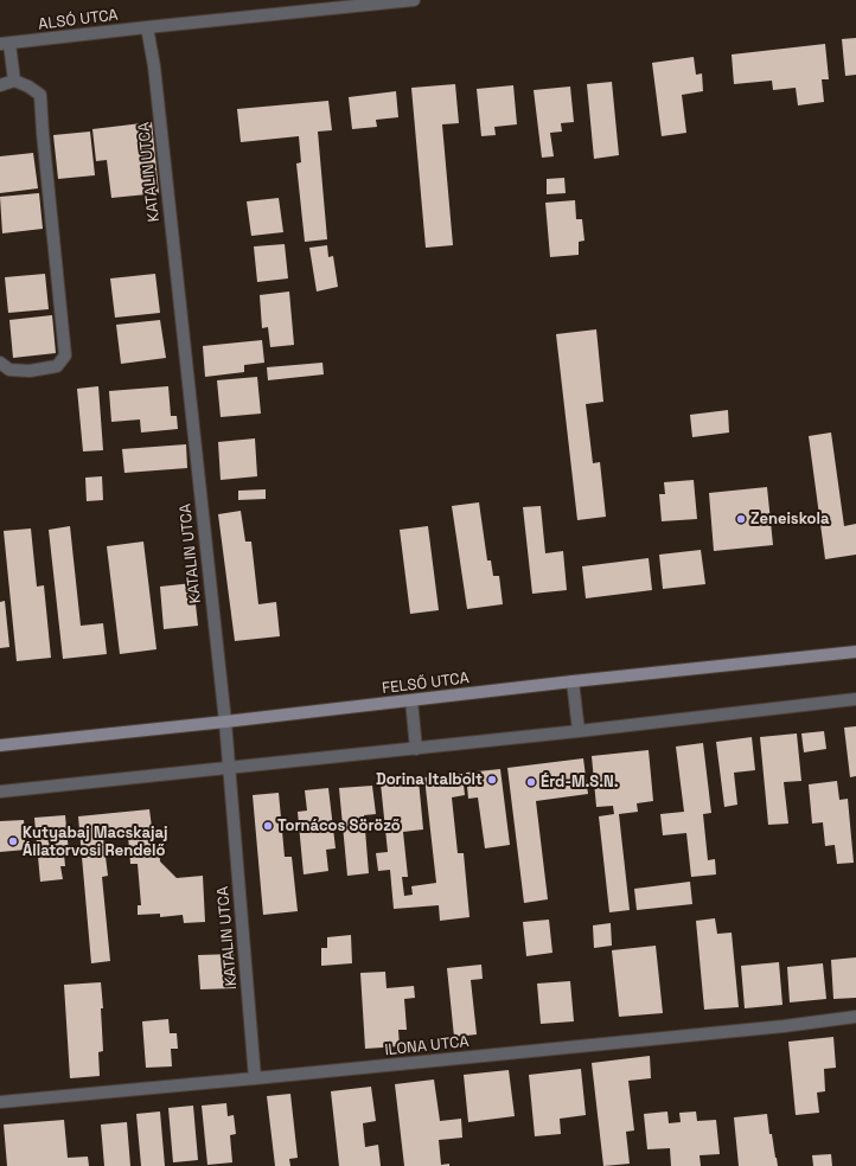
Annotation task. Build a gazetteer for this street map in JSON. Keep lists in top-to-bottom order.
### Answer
{
  "streets": {
    "street": [
      "ALSÓ UTCA",
      "KATALIN UTCA",
      "FELSŐ UTCA",
      "ILONA UTCA"
    ]
  },
  "crossings": [
    ["ALSÓ UTCA", "KATALIN UTCA"],
    ["KATALIN UTCA", "FELSŐ UTCA"],
    ["KATALIN UTCA", "ILONA UTCA"]
  ],
  "places": [
    "Zeneiskola",
    "Dorina Italbolt",
    "Érd-M.S.N.",
    "Tornácos Söröző",
    "Kutyabaj Macskajaj Állatorvosi Rendelő"
  ]
}
